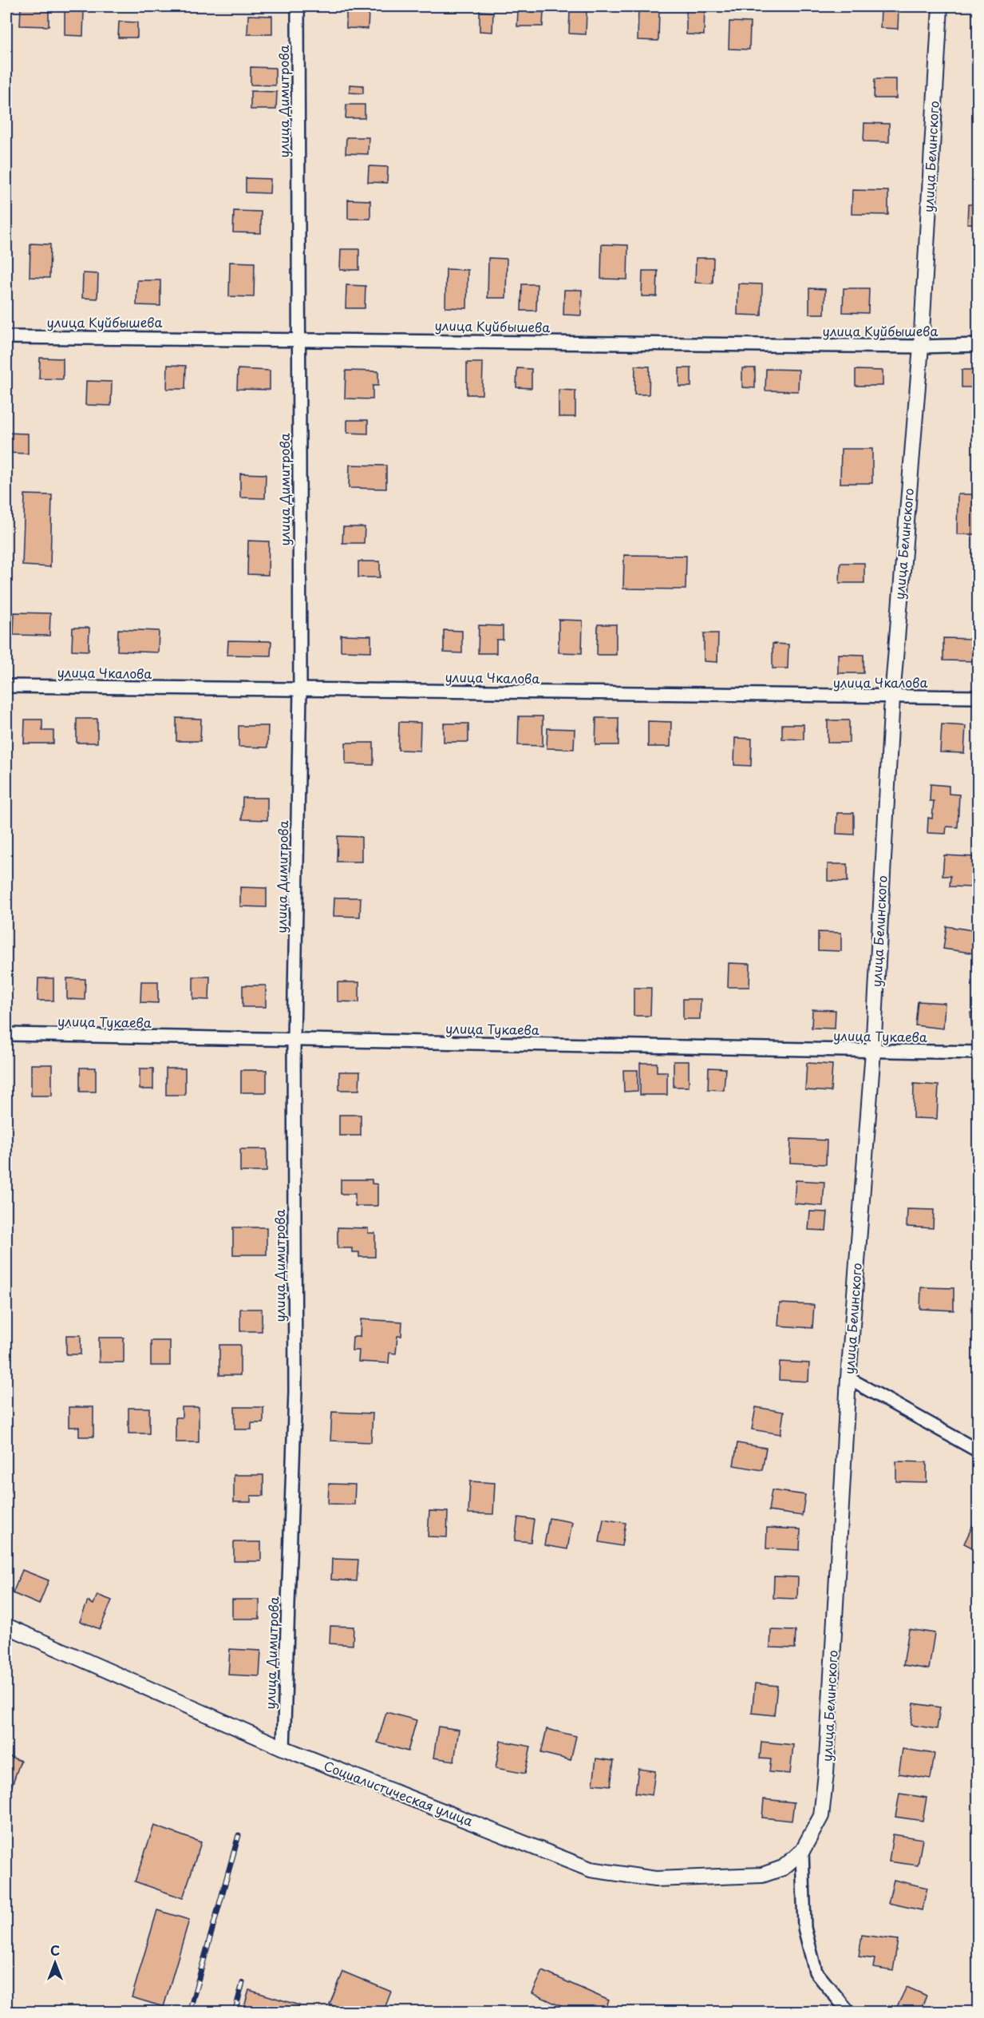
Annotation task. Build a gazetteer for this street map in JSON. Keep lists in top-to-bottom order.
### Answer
{
  "streets": {
    "street": [
      "улица Димитрова",
      "улица Белинского",
      "улица Куйбышева",
      "улица Чкалова",
      "улица Тукаева",
      "Социалистическая улица"
    ]
  },
  "crossings": [
    ["улица Димитрова", "улица Куйбышева"],
    ["улица Димитрова", "улица Чкалова"],
    ["улица Димитрова", "улица Тукаева"],
    ["улица Димитрова", "Социалистическая улица"],
    ["улица Белинского", "улица Куйбышева"],
    ["улица Белинского", "улица Чкалова"],
    ["улица Белинского", "улица Тукаева"],
    ["улица Белинского", "Социалистическая улица"]
  ],
  "north": "top"
}
